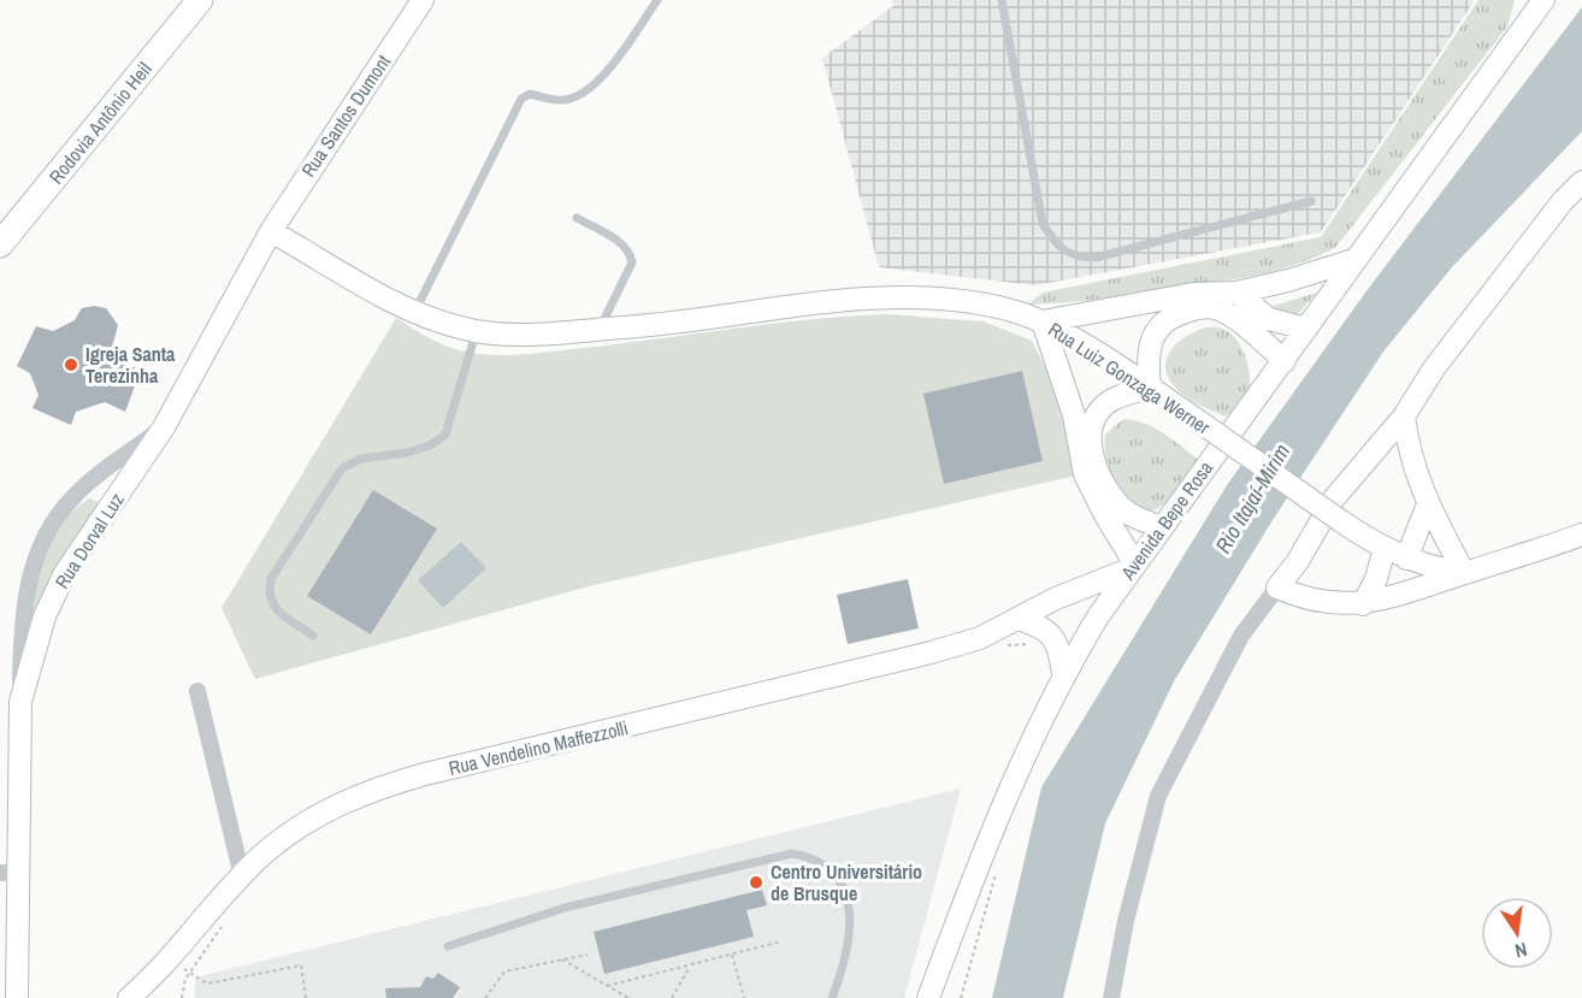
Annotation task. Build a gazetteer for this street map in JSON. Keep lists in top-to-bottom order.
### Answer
{
  "streets": {
    "main road": [
      "Rua Santos Dumont",
      "Rodovia Antônio Heil",
      "Rua Luiz Gonzaga Werner",
      "Avenida Bepe Rosa",
      "Rua Dorval Luz",
      "Rua Vendelino Maffezzolli"
    ]
  },
  "crossings": [
    ["Rua Santos Dumont", "Rua Luiz Gonzaga Werner"],
    ["Rua Santos Dumont", "Rua Dorval Luz"],
    ["Rua Luiz Gonzaga Werner", "Rua Dorval Luz"],
    ["Avenida Bepe Rosa", "Rua Vendelino Maffezzolli"]
  ],
  "water": ["Rio Itajaí-Mirim"],
  "places": ["Igreja Santa Terezinha", "Centro Universitário de Brusque"],
  "north": "bottom"
}
